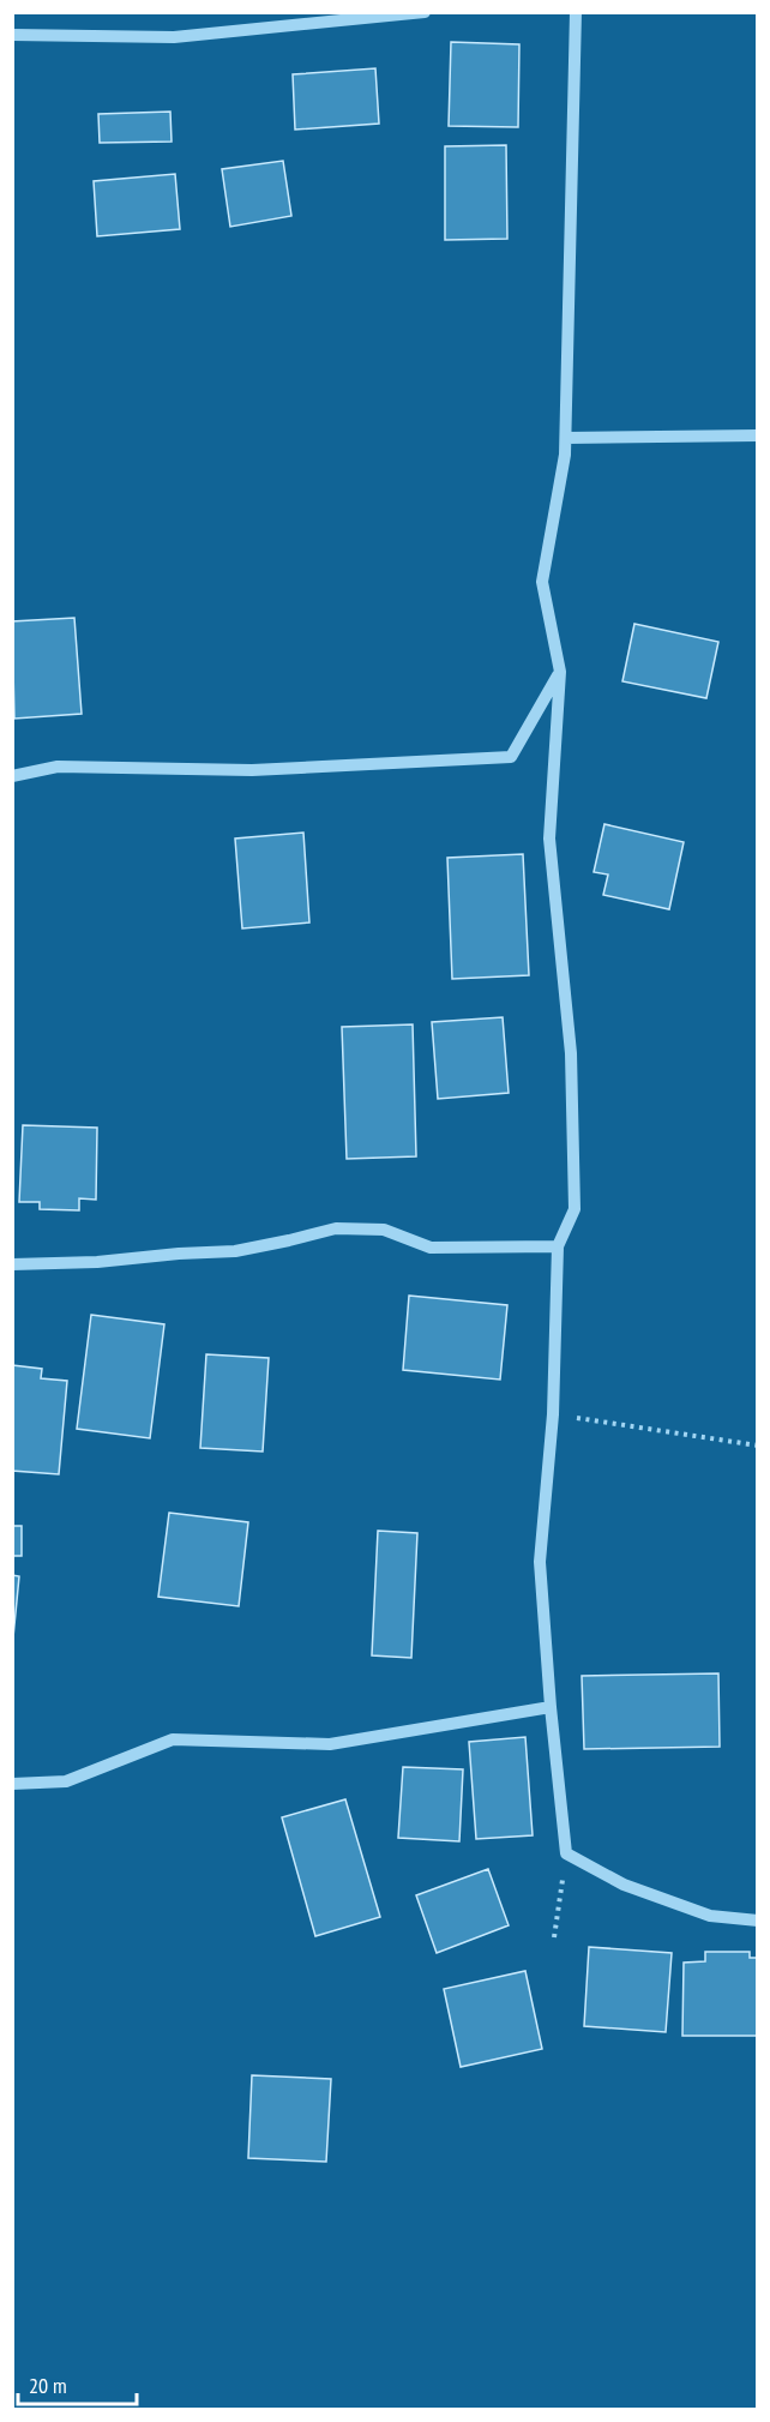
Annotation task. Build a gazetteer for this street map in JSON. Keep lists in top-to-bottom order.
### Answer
{
  "scale_bar": "20 m"
}
